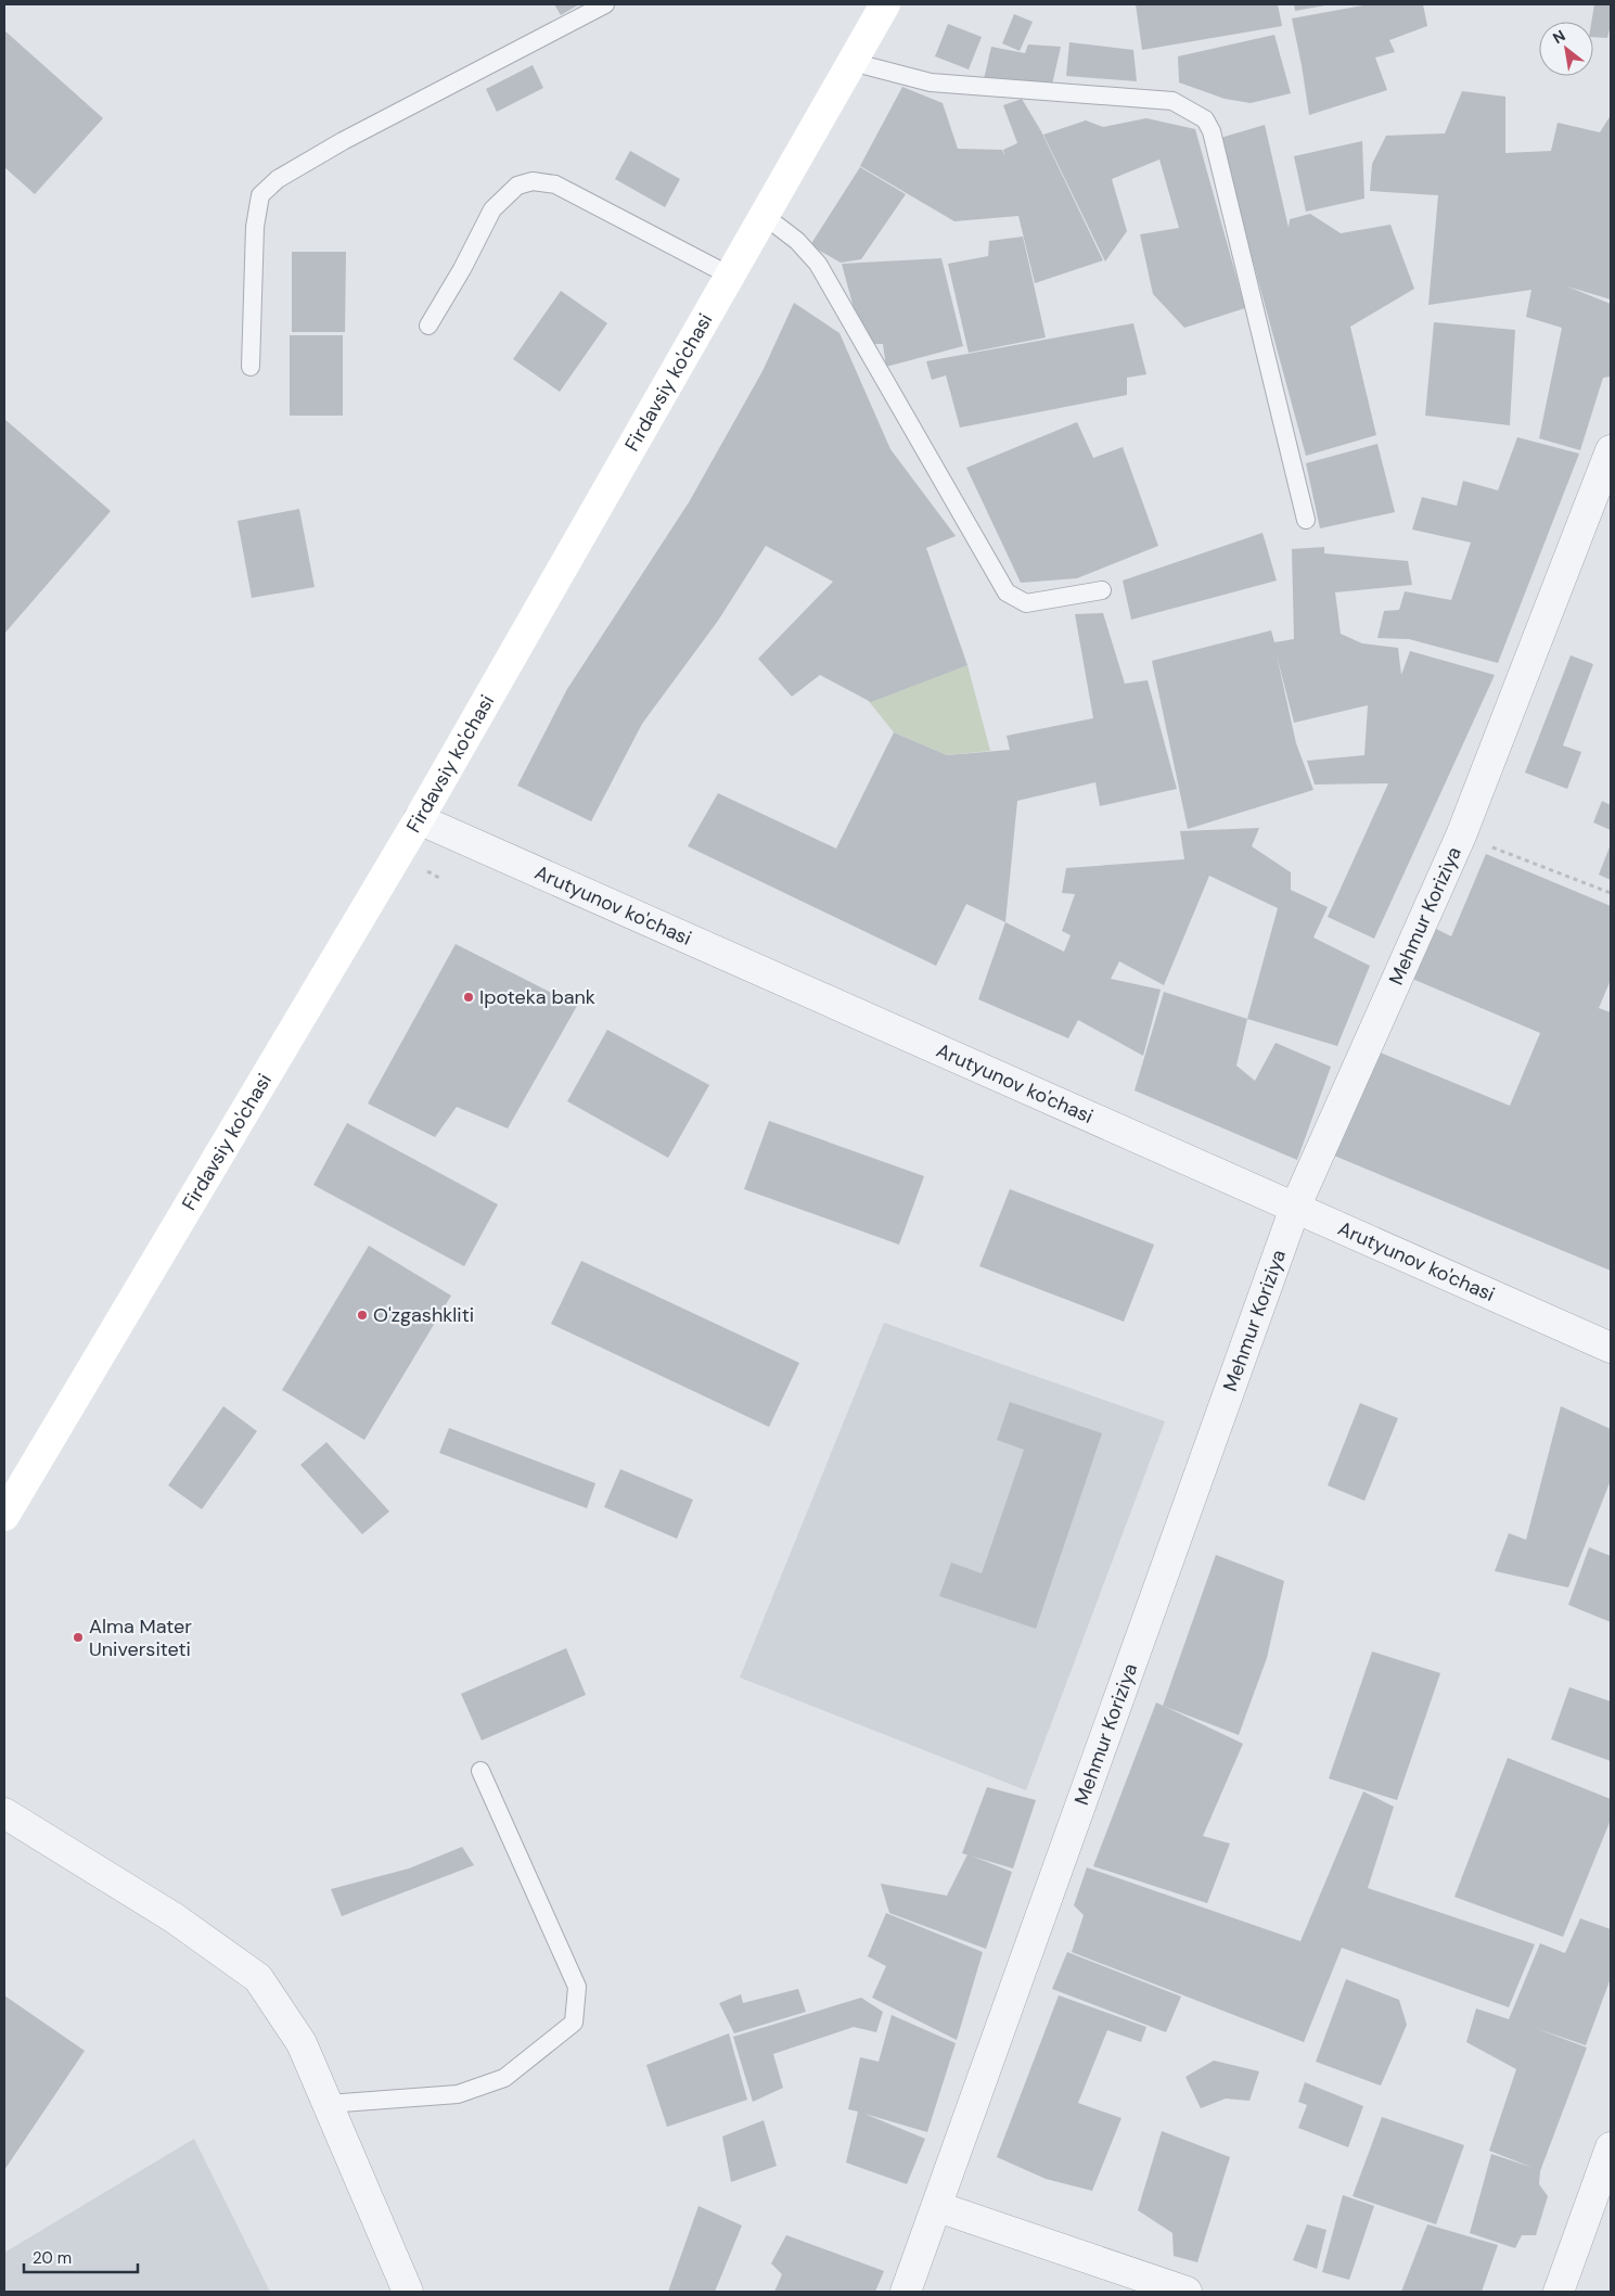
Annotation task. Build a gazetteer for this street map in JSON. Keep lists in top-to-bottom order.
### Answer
{
  "streets": {
    "main road": ["Firdavsiy ko'chasi"],
    "street": ["Arutyunov ko'chasi", "Mehmur Koriziya"]
  },
  "crossings": [
    ["Firdavsiy ko'chasi", "Arutyunov ko'chasi"],
    ["Arutyunov ko'chasi", "Mehmur Koriziya"]
  ],
  "places": ["Ipoteka bank", "O'zgashkliti", "Alma Mater Universiteti"],
  "scale_bar": "20 m",
  "north": "top left"
}
